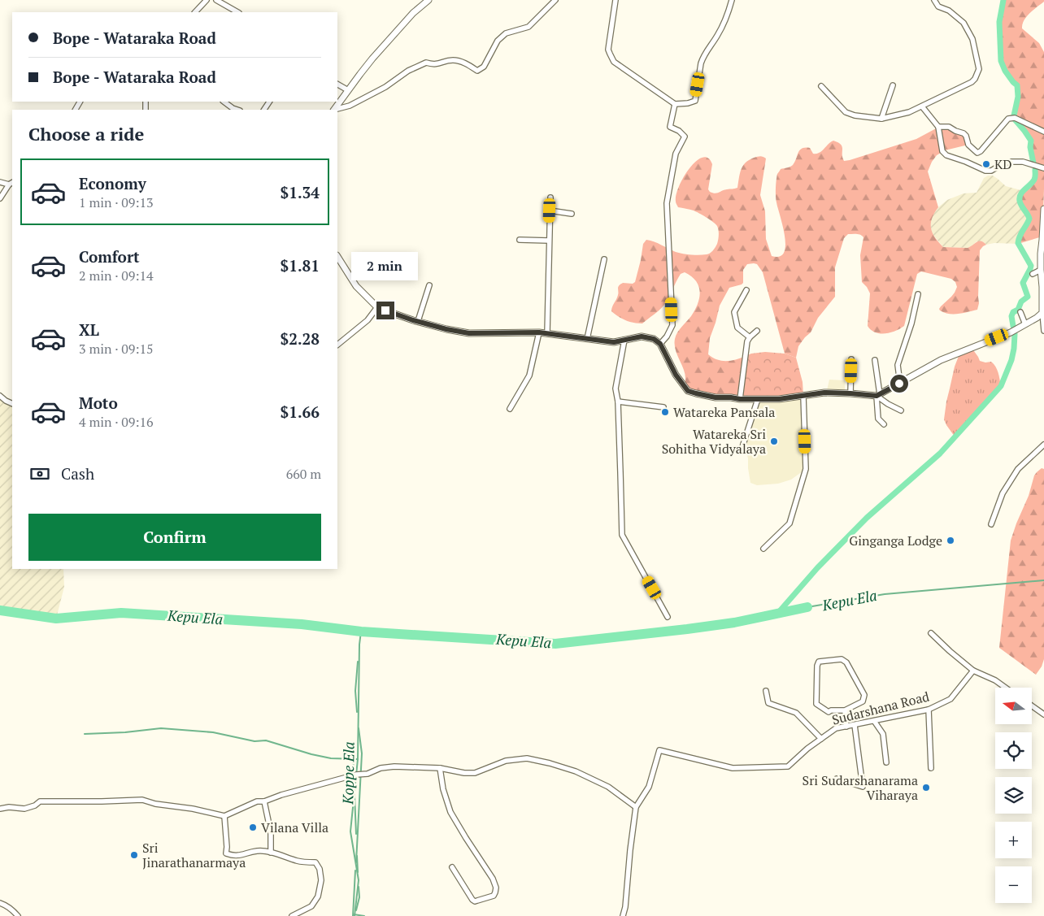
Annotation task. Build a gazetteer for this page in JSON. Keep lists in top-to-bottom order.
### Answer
{
  "streets": {
    "street": ["Sudarshana Road"]
  },
  "water": ["Kepu Ela", "Koppe Ela"],
  "places": [
    "KD",
    "Watareka Pansala",
    "Watareka Sri Sohitha Vidyalaya",
    "Ginganga Lodge",
    "Sri Sudarshanarama Viharaya",
    "Vilana Villa",
    "Sri Jinarathanarmaya"
  ],
  "north": "left",
  "page": {
    "banner": ["Bope - Wataraka Road", "Bope - Wataraka Road"],
    "heading": "Choose a ride",
    "list": [
      {
        "name": "Economy",
        "note": "1 min · 09:13",
        "value": "$1.34"
      },
      {
        "name": "Comfort",
        "note": "2 min · 09:14",
        "value": "$1.81"
      },
      {
        "name": "XL",
        "note": "3 min · 09:15",
        "value": "$2.28"
      },
      {
        "name": "Moto",
        "note": "4 min · 09:16",
        "value": "$1.66"
      }
    ],
    "bubble": "2 min",
    "pay": ["Cash", "660 m"],
    "buttons": "Confirm",
    "map_buttons": ["+", "−"]
  }
}
